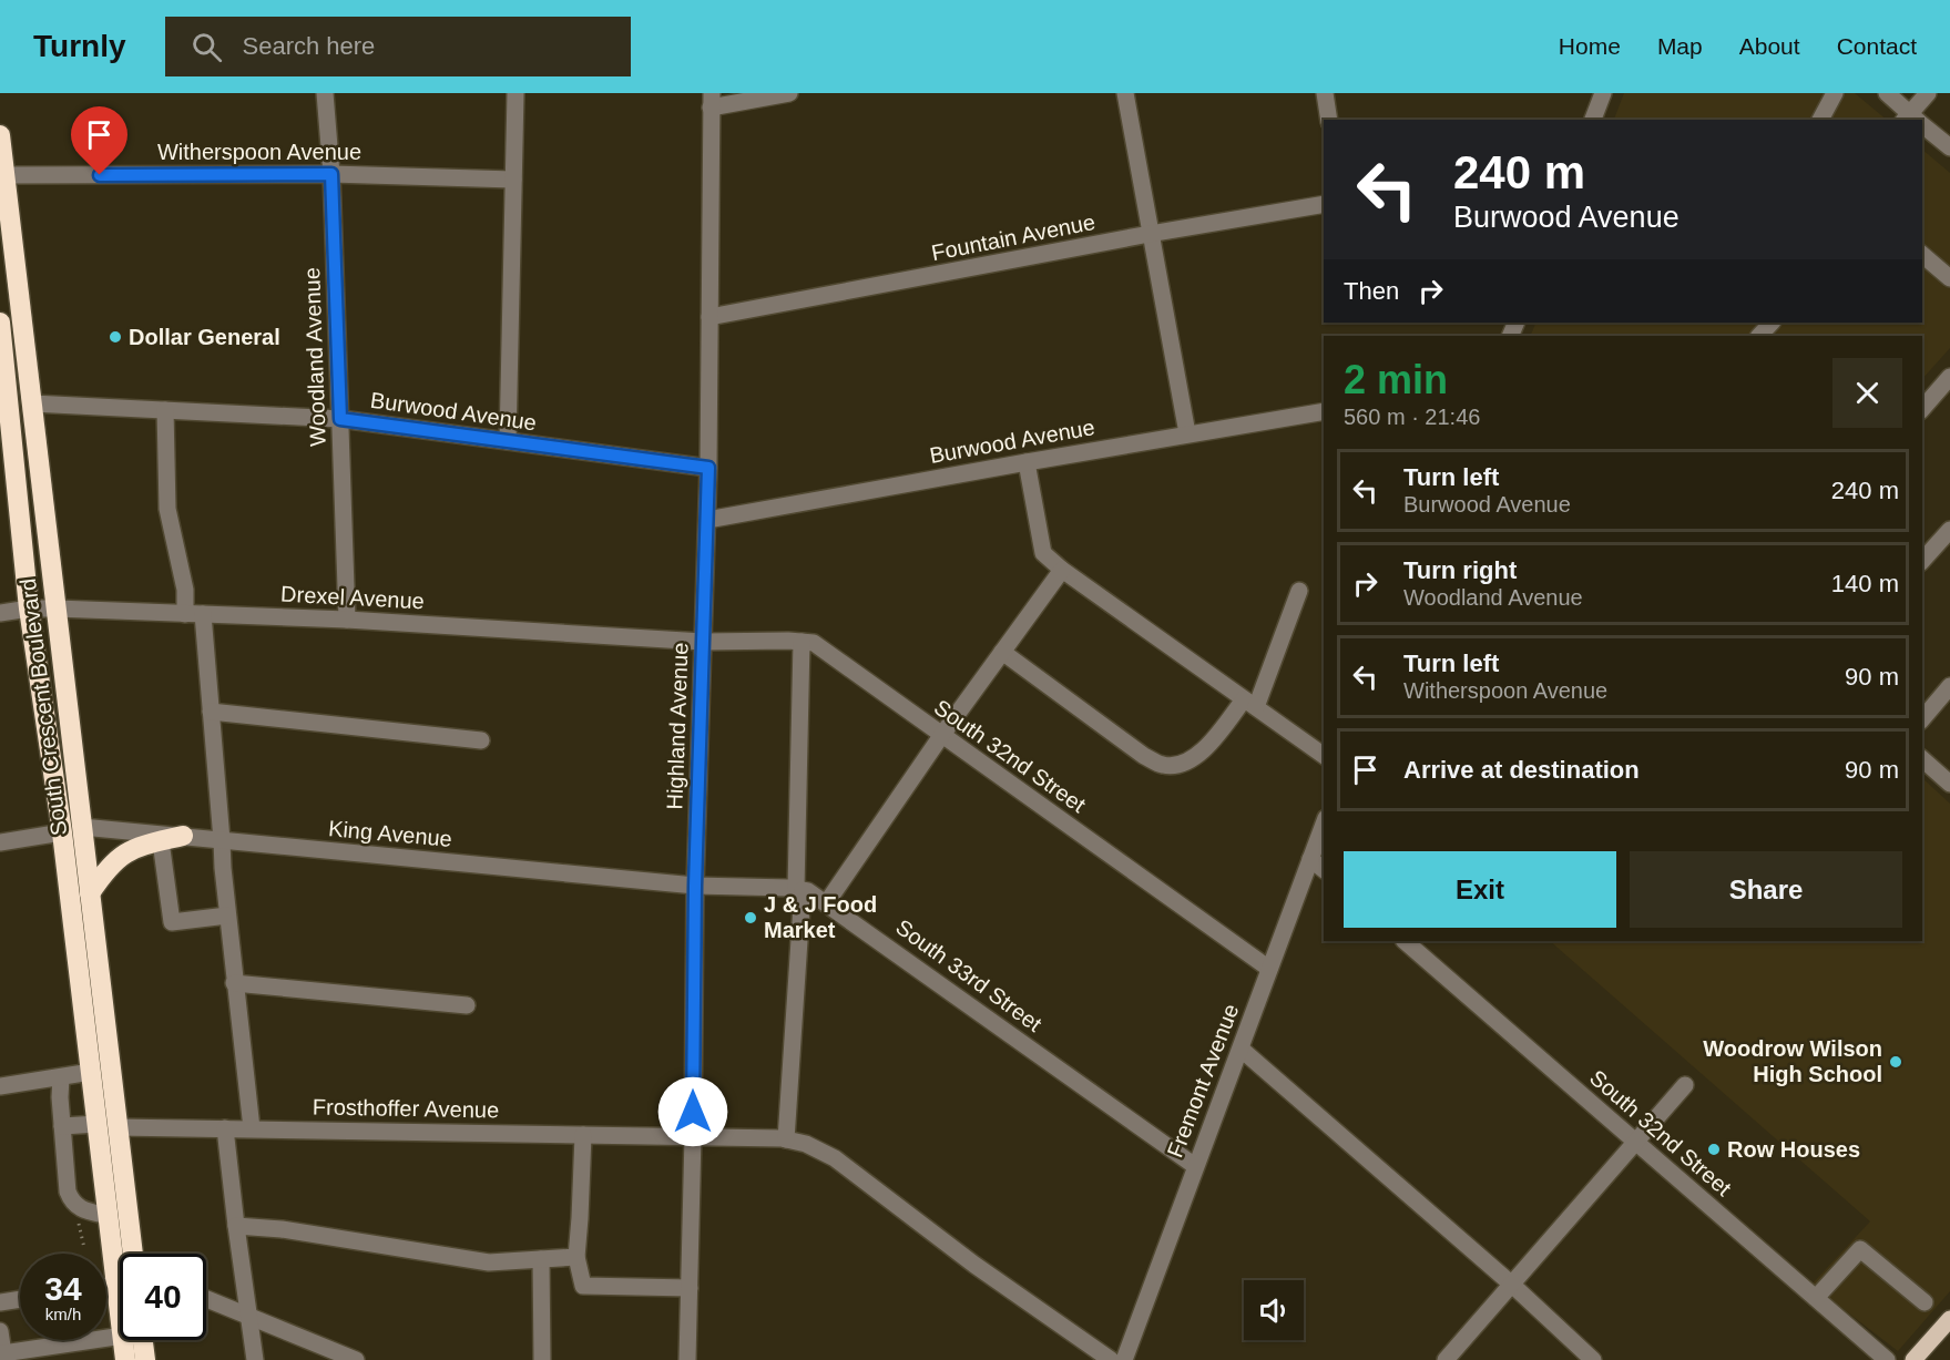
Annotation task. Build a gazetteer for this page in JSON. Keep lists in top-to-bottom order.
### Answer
{
  "streets": {
    "highway": ["South Crescent Boulevard"],
    "street": [
      "Witherspoon Avenue",
      "Fountain Avenue",
      "Woodland Avenue",
      "Burwood Avenue",
      "Drexel Avenue",
      "Highland Avenue",
      "South 32nd Street",
      "King Avenue",
      "South 33rd Street",
      "Fremont Avenue",
      "Frosthoffer Avenue"
    ]
  },
  "crossings": [
    ["Witherspoon Avenue", "Woodland Avenue"],
    ["Witherspoon Avenue", "South Crescent Boulevard"],
    ["Fountain Avenue", "Highland Avenue"],
    ["Woodland Avenue", "Burwood Avenue"],
    ["Woodland Avenue", "Drexel Avenue"],
    ["Burwood Avenue", "South Crescent Boulevard"],
    ["Burwood Avenue", "Highland Avenue"],
    ["Drexel Avenue", "South Crescent Boulevard"],
    ["Drexel Avenue", "Highland Avenue"],
    ["Drexel Avenue", "South 32nd Street"],
    ["South Crescent Boulevard", "King Avenue"],
    ["South Crescent Boulevard", "Frosthoffer Avenue"],
    ["Highland Avenue", "South 32nd Street"],
    ["Highland Avenue", "King Avenue"],
    ["Highland Avenue", "South 33rd Street"],
    ["Highland Avenue", "Frosthoffer Avenue"],
    ["South 32nd Street", "Fremont Avenue"],
    ["King Avenue", "South 33rd Street"],
    ["South 33rd Street", "Fremont Avenue"]
  ],
  "places": [
    "Dollar General",
    "J & J Food Market",
    "Woodrow Wilson High School",
    "Row Houses"
  ],
  "page": {
    "header": "Turnly",
    "search": "Search here",
    "nav": [
      "Home",
      "Map",
      "About",
      "Contact"
    ],
    "turn": ["240 m", "Burwood Avenue"],
    "then": "Then",
    "heading": ["2 min", "560 m · 21:46"],
    "list": [
      {
        "name": "Turn left",
        "note": "Burwood Avenue",
        "value": "240 m"
      },
      {
        "name": "Turn right",
        "note": "Woodland Avenue",
        "value": "140 m"
      },
      {
        "name": "Turn left",
        "note": "Witherspoon Avenue",
        "value": "90 m"
      },
      {
        "name": "Arrive at destination",
        "value": "90 m"
      }
    ],
    "buttons": ["Exit", "Share"],
    "speed": "34 km/h",
    "limit": "40"
  }
}
